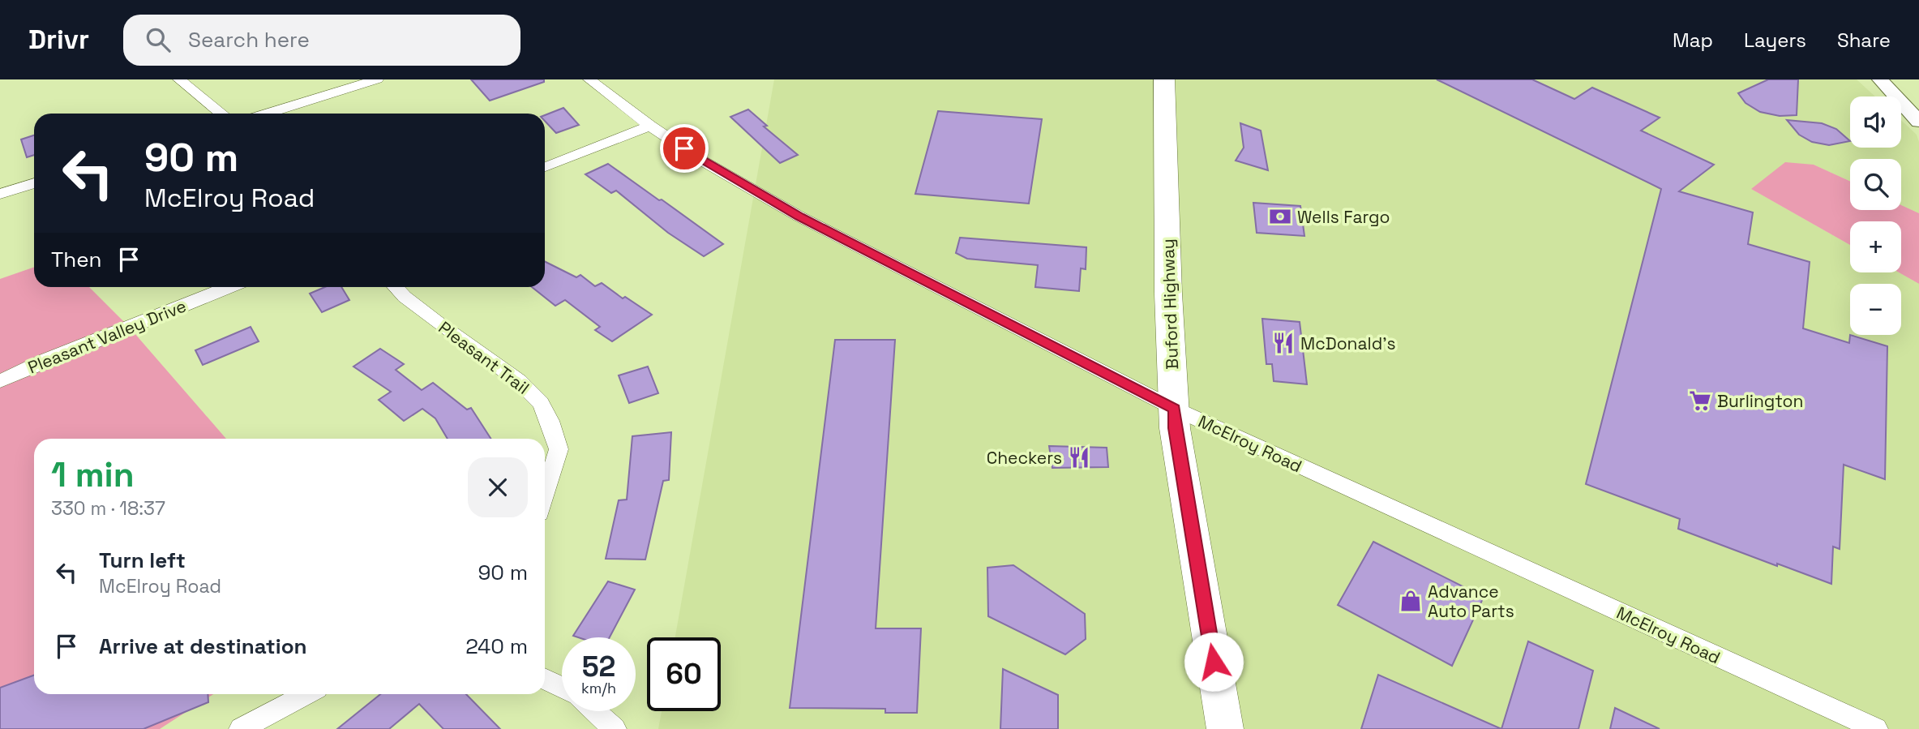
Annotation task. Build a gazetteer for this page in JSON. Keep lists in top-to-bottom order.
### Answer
{
  "streets": {
    "main road": ["Buford Highway"],
    "street": ["Pleasant Valley Drive", "Pleasant Trail", "McElroy Road"]
  },
  "crossings": [
    ["Buford Highway", "McElroy Road"]
  ],
  "places": {
    "bank": ["Wells Fargo"],
    "restaurant": ["McDonald's", "Checkers"],
    "supermarket": ["Burlington"],
    "shop": ["Advance Auto Parts"]
  },
  "page": {
    "header": "Drivr",
    "search": "Search here",
    "nav": ["Map", "Layers", "Share"],
    "map_buttons": ["+", "−"],
    "turn": ["90 m", "McElroy Road"],
    "then": "Then",
    "heading": ["1 min", "330 m · 18:37"],
    "list": [
      {
        "name": "Turn left",
        "note": "McElroy Road",
        "value": "90 m"
      },
      {
        "name": "Arrive at destination",
        "value": "240 m"
      }
    ],
    "speed": "52 km/h",
    "limit": "60"
  }
}
